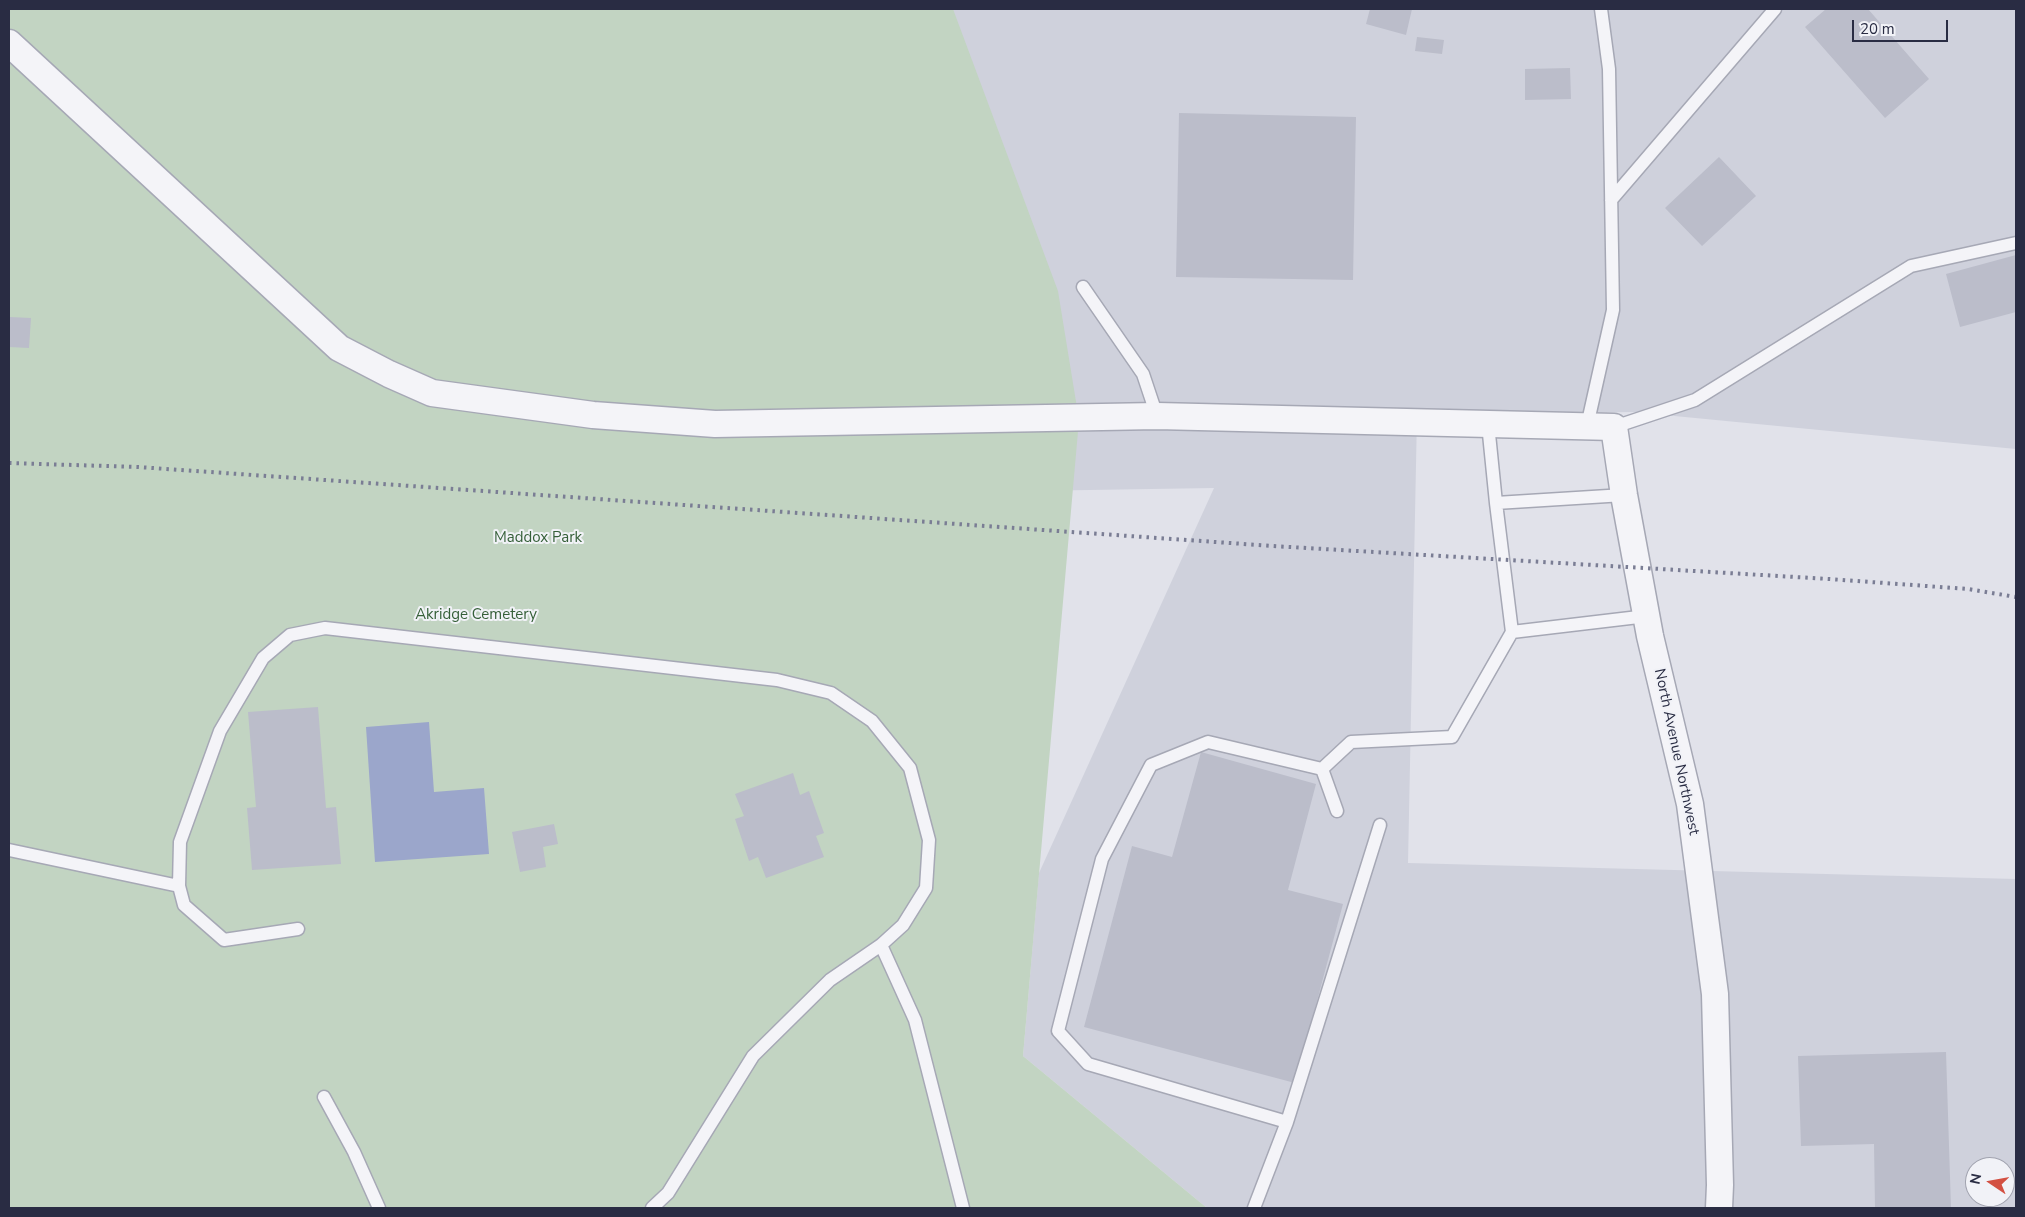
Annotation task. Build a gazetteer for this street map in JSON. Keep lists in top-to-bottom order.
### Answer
{
  "streets": {
    "street": ["North Avenue Northwest"]
  },
  "parks": ["Maddox Park", "Akridge Cemetery"],
  "scale_bar": "20 m",
  "north": "left"
}
